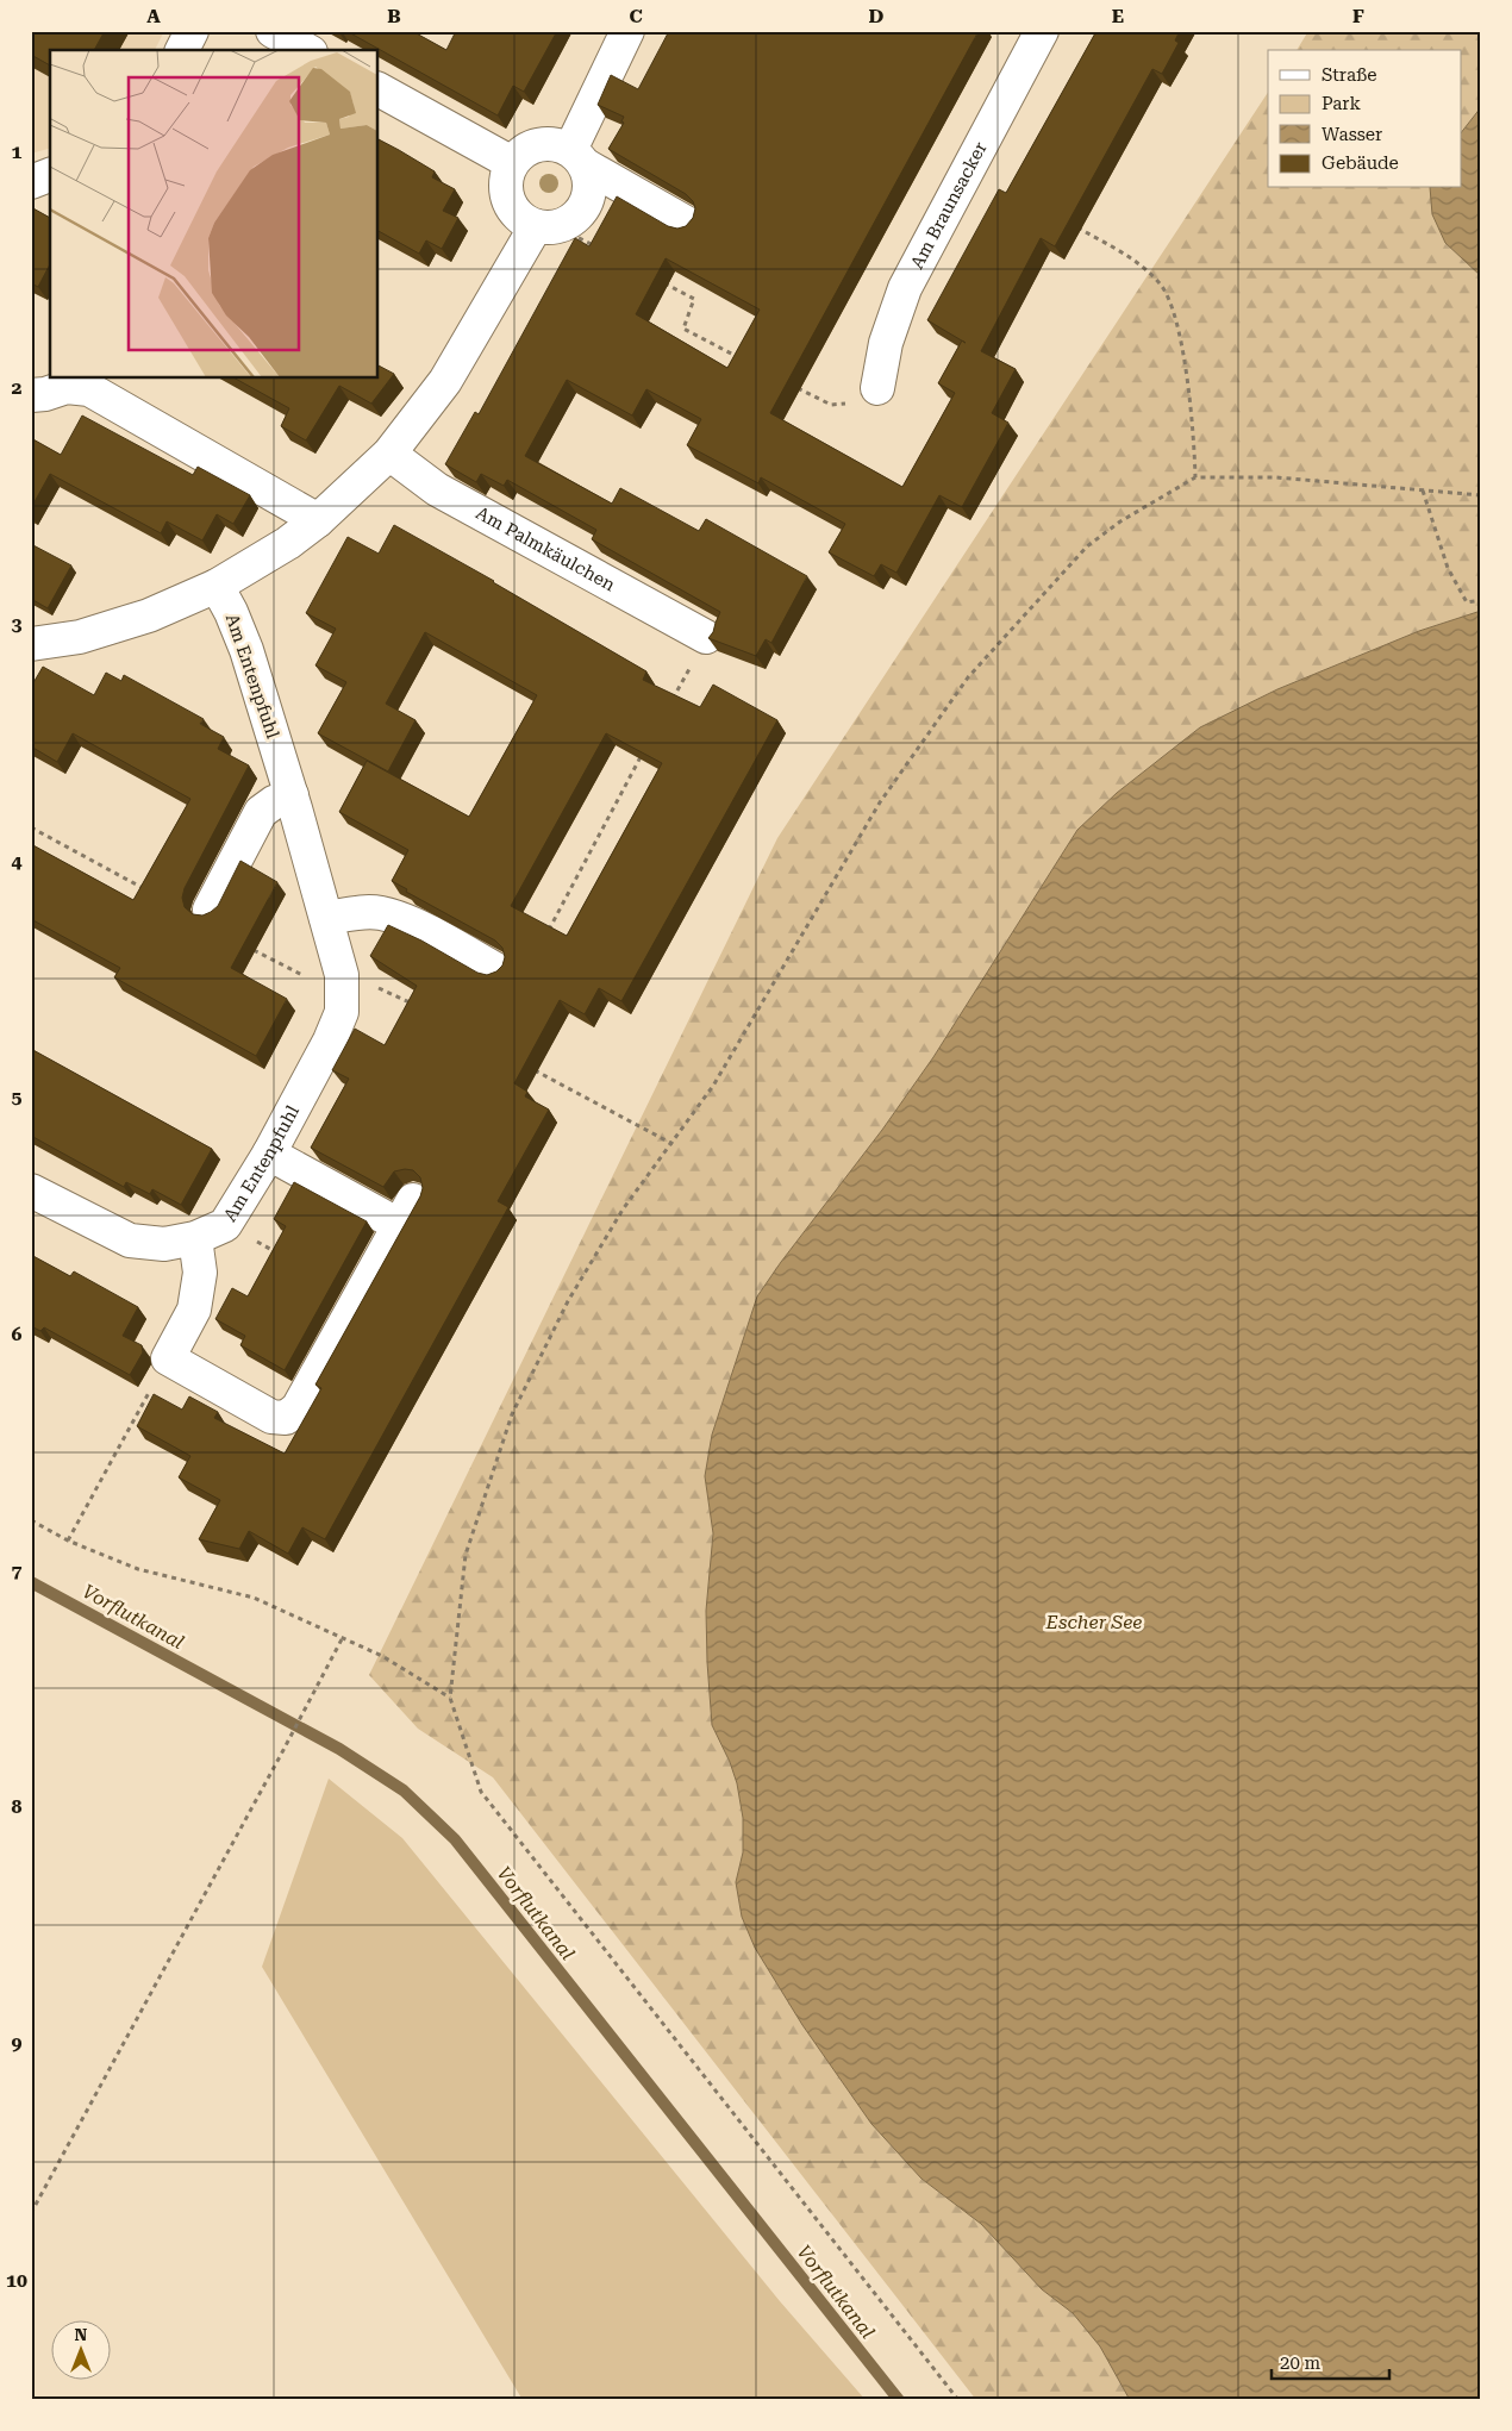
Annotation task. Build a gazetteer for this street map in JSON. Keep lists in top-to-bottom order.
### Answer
{
  "streets": {
    "street": ["Am Braunsacker", "Am Palmkäulchen", "Am Entenpfuhl"]
  },
  "water": ["Vorflutkanal", "Escher See"],
  "legend": [
    "Straße",
    "Park",
    "Wasser",
    "Gebäude"
  ],
  "scale_bar": "20 m",
  "north": "top",
  "grid": {
    "columns": [
      "A",
      "B",
      "C",
      "D",
      "E",
      "F"
    ],
    "rows": [
      "1",
      "2",
      "3",
      "4",
      "5",
      "6",
      "7",
      "8",
      "9",
      "10"
    ]
  }
}
